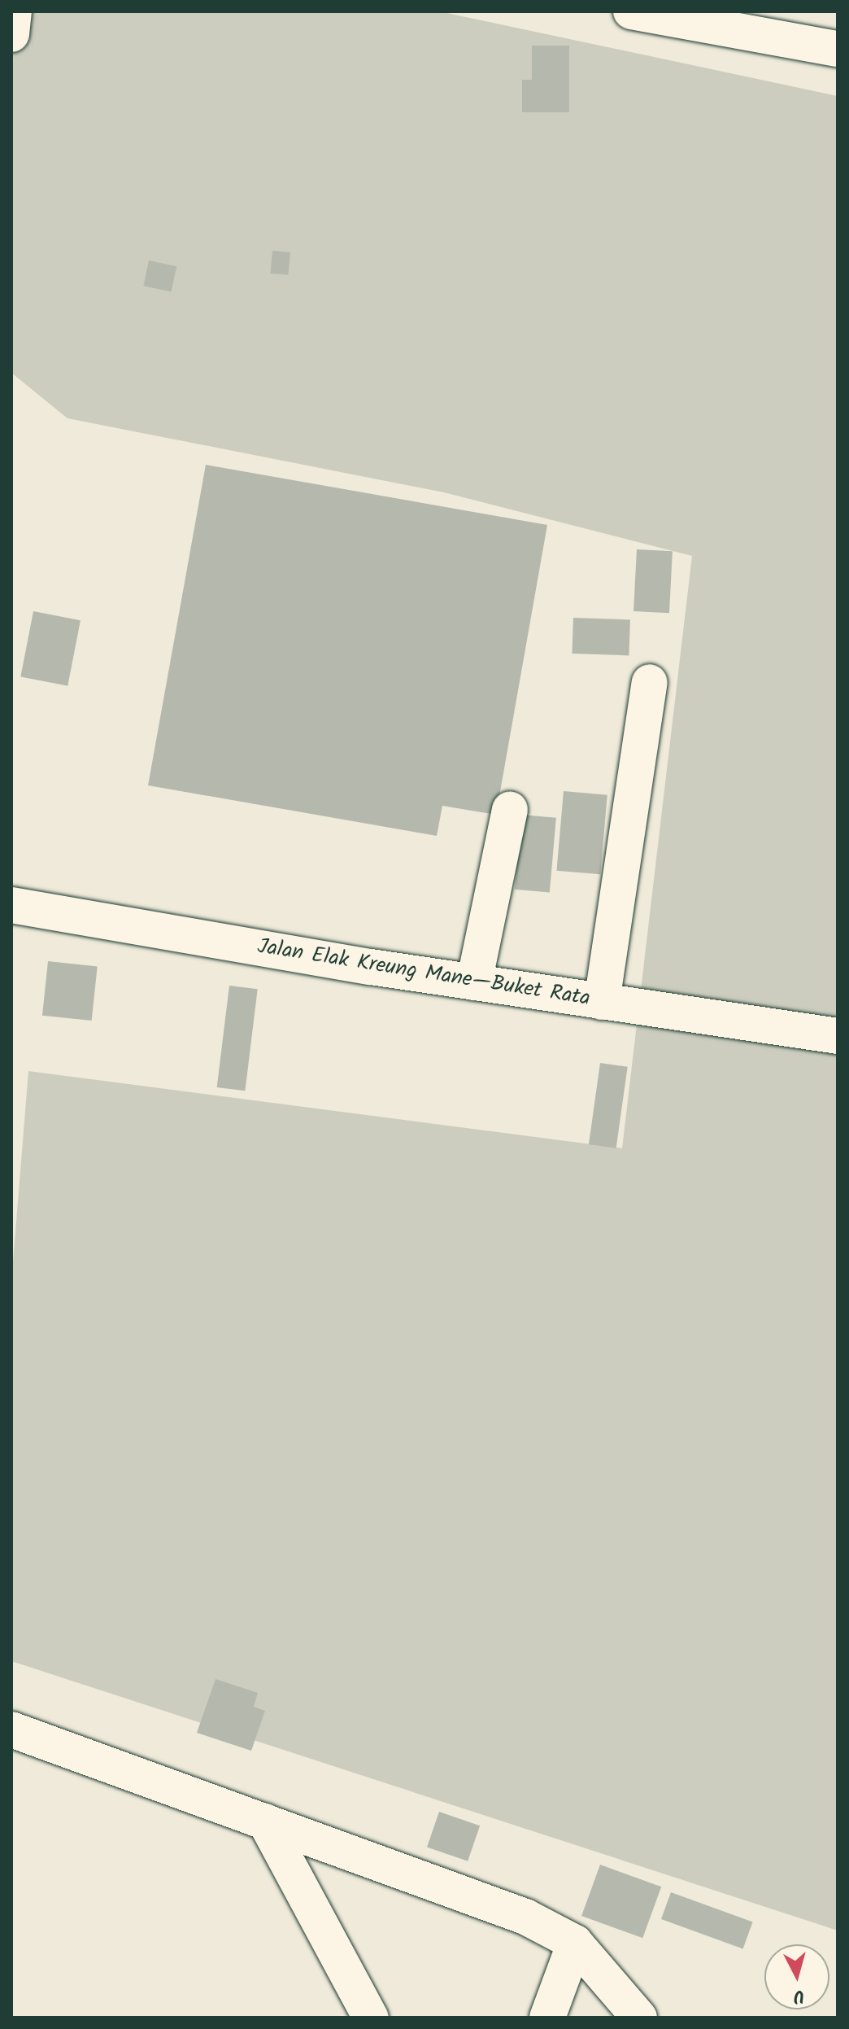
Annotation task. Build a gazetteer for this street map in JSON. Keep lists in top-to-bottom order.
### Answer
{
  "streets": {
    "main road": ["Jalan Elak Kreung Mane—Buket Rata"]
  },
  "north": "bottom"
}
